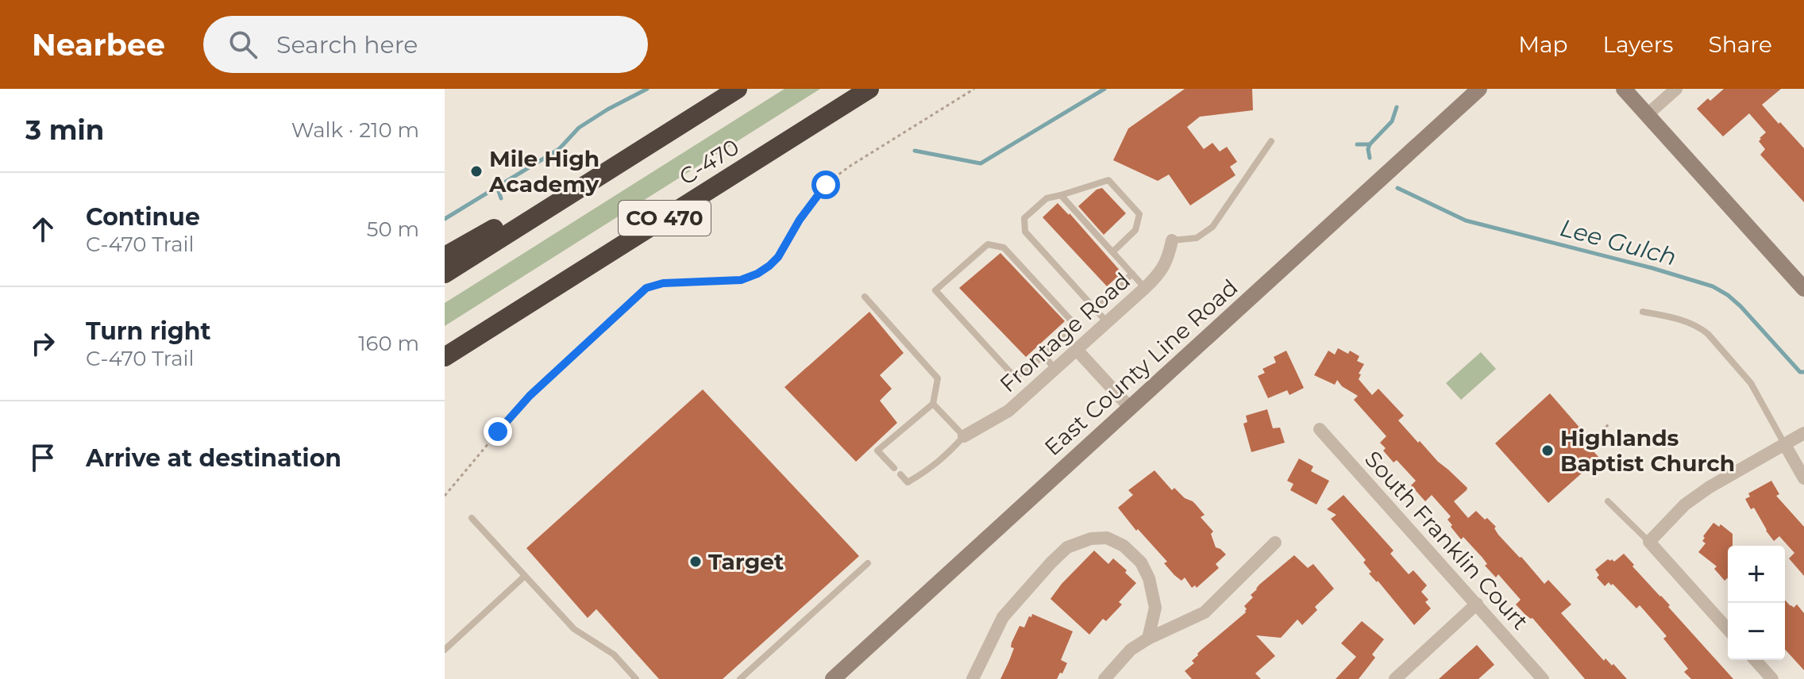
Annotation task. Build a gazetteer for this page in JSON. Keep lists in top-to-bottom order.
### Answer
{
  "streets": {
    "highway": ["C-470", "CO 470"],
    "main road": ["East County Line Road"],
    "street": ["Frontage Road", "South Franklin Court"]
  },
  "water": ["Lee Gulch"],
  "places": ["Mile High Academy", "Highlands Baptist Church", "Target"],
  "page": {
    "header": "Nearbee",
    "search": "Search here",
    "nav": ["Map", "Layers", "Share"],
    "heading": ["3 min", "Walk · 210 m"],
    "list": [
      ["Continue", "C-470 Trail", "50 m"],
      ["Turn right", "C-470 Trail", "160 m"],
      "Arrive at destination"
    ],
    "map_buttons": ["+", "−"]
  }
}
